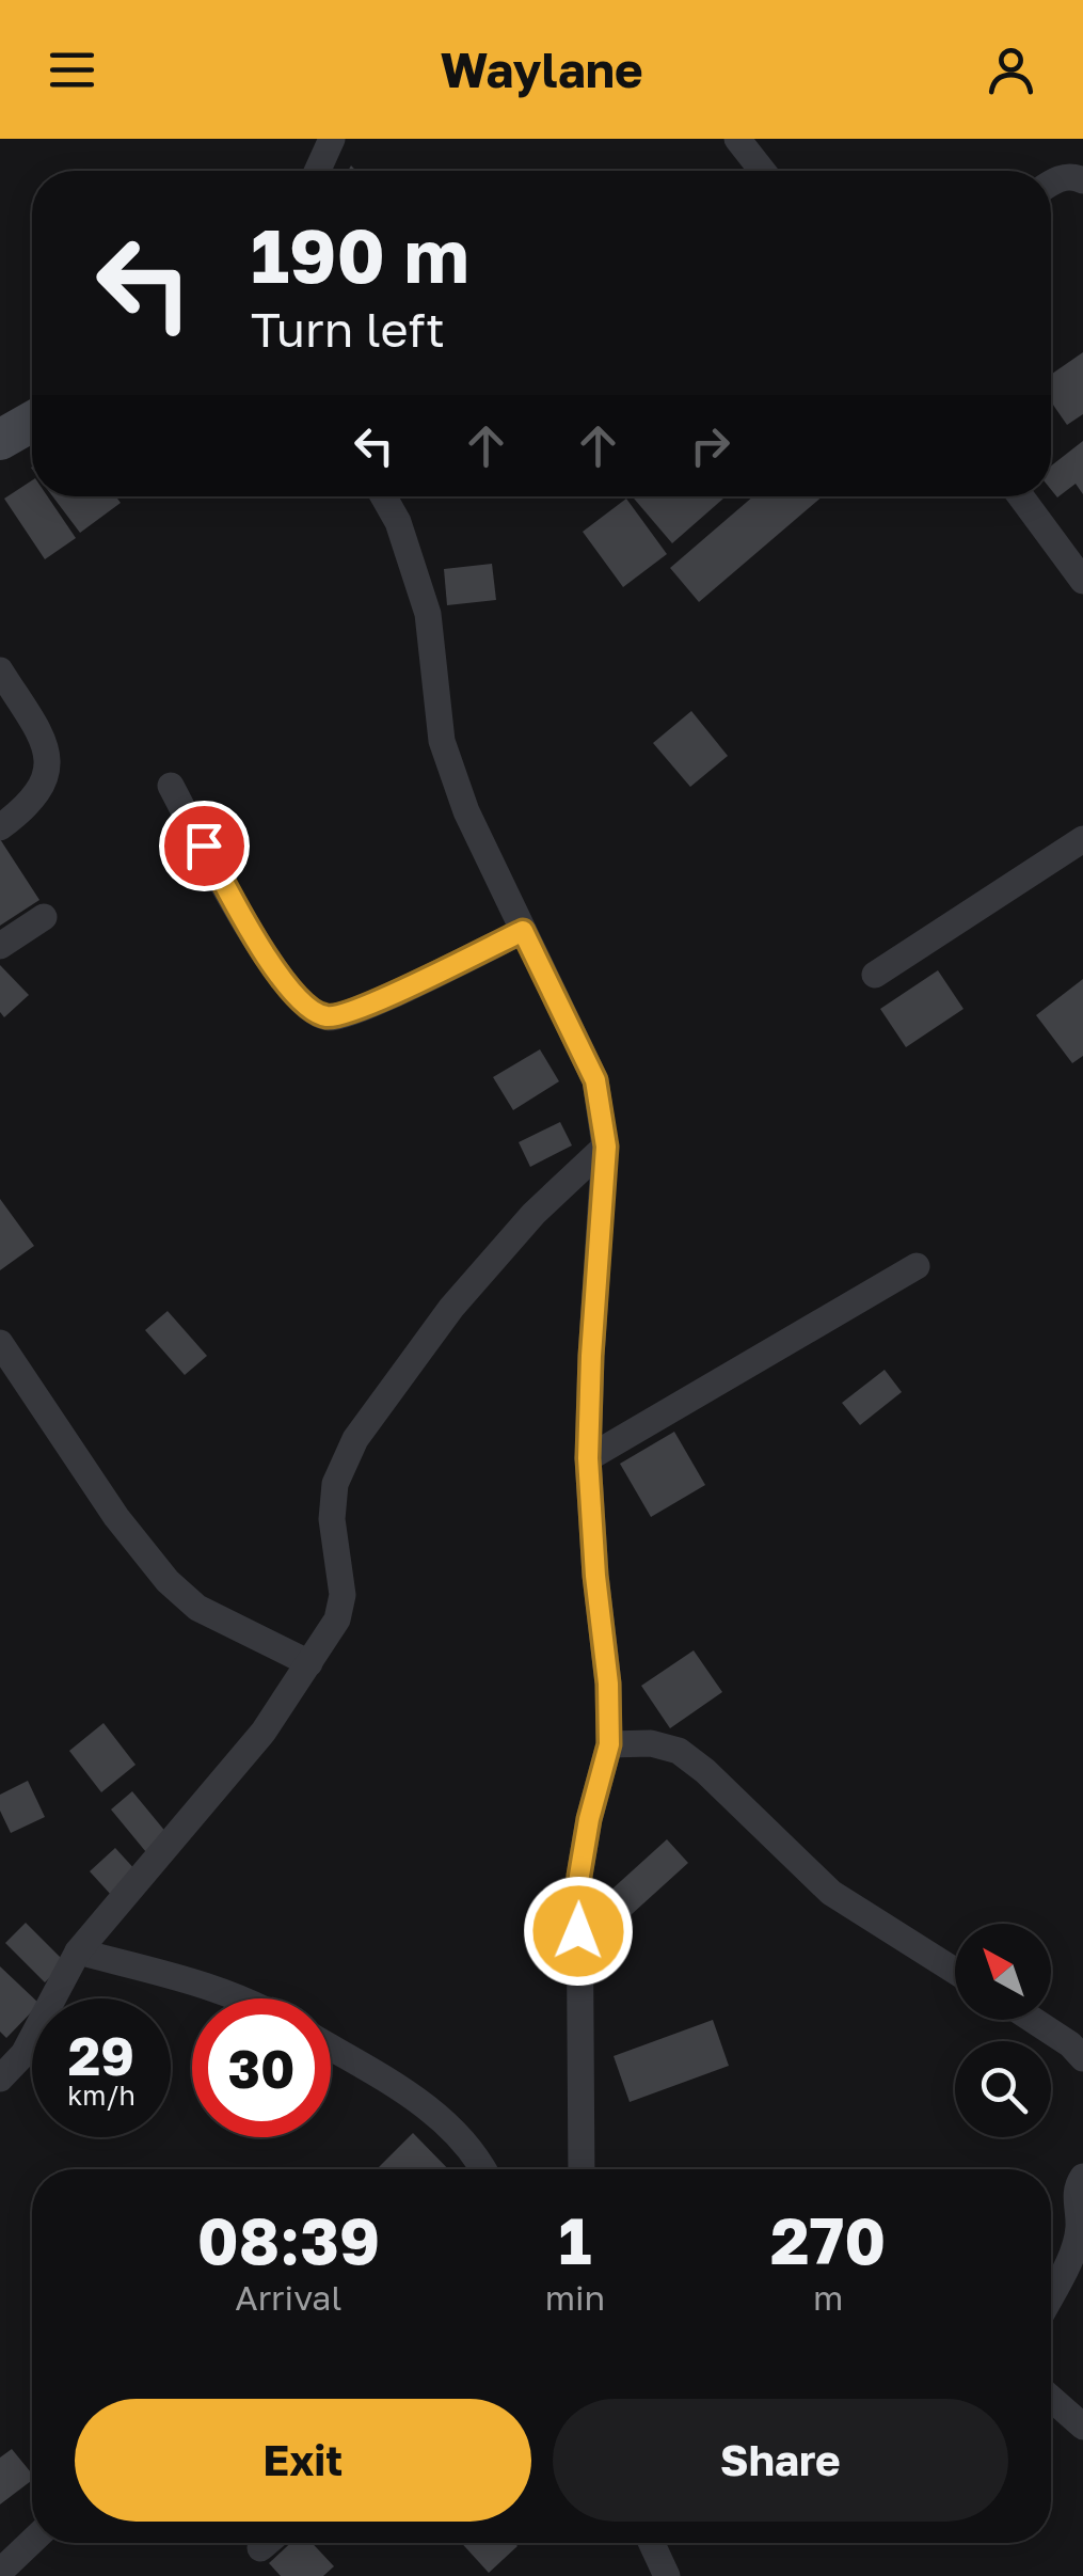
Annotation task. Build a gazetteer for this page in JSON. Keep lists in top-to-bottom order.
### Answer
{
  "north": "top left",
  "page": {
    "header": "Waylane",
    "turn": ["190 m", "Turn left"],
    "speed": "29 km/h",
    "limit": "30",
    "eta": [
      "08:39",
      "Arrival",
      "1",
      "min",
      "270",
      "m"
    ],
    "buttons": ["Exit", "Share"]
  }
}
